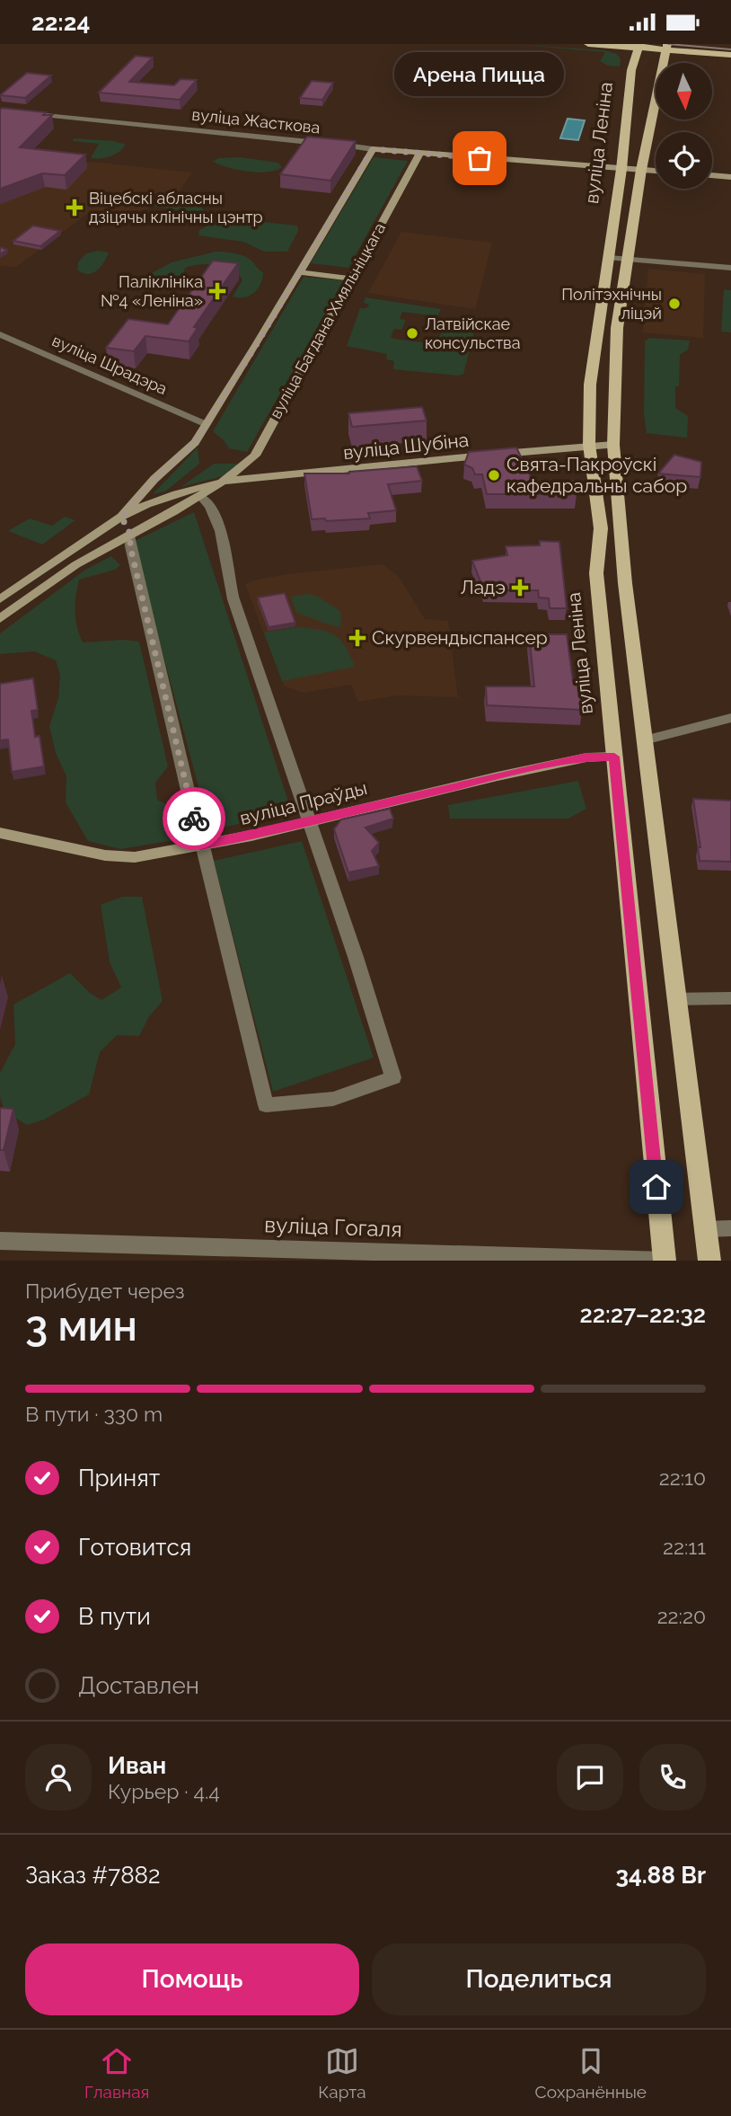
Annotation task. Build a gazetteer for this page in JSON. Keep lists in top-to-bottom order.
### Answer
{
  "streets": {
    "main road": ["вуліца Леніна"],
    "street": [
      "вуліца Жасткова",
      "вуліца Багдана Хмяльніцкага",
      "вуліца Шрадэра",
      "вуліца Шубіна",
      "вуліца Праўды",
      "вуліца Гогаля"
    ]
  },
  "crossings": [
    ["вуліца Жасткова", "вуліца Леніна"],
    ["вуліца Жасткова", "вуліца Багдана Хмяльніцкага"],
    ["вуліца Леніна", "вуліца Шубіна"],
    ["вуліца Леніна", "вуліца Праўды"],
    ["вуліца Леніна", "вуліца Гогаля"],
    ["вуліца Багдана Хмяльніцкага", "вуліца Шубіна"]
  ],
  "places": {
    "other": [
      "Арена Пицца",
      "Політэхнічны ліцэй",
      "Латвійскае консульства",
      "Свята-Пакроўскі кафедральны сабор"
    ],
    "health": [
      "Віцебскі абласны дзіцячы клінічны цэнтр",
      "Паліклініка №4 «Леніна»",
      "Ладэ",
      "Скурвендыспансер"
    ]
  },
  "north": "bottom",
  "page": {
    "status": "22:24",
    "bubble": "Арена Пицца",
    "heading": ["3 мин", "Прибудет через", "22:27–22:32"],
    "panel": [
      "Иван",
      "Курьер · 4.4",
      "Заказ #7882",
      "34.88 Br"
    ],
    "bar": "В пути · 330 m",
    "list": [
      ["Принят", "22:10"],
      ["Готовится", "22:11"],
      ["В пути", "22:20"],
      "Доставлен"
    ],
    "buttons": ["Помощь", "Поделиться"],
    "tabs": ["Главная", "Карта", "Сохранённые"]
  }
}
